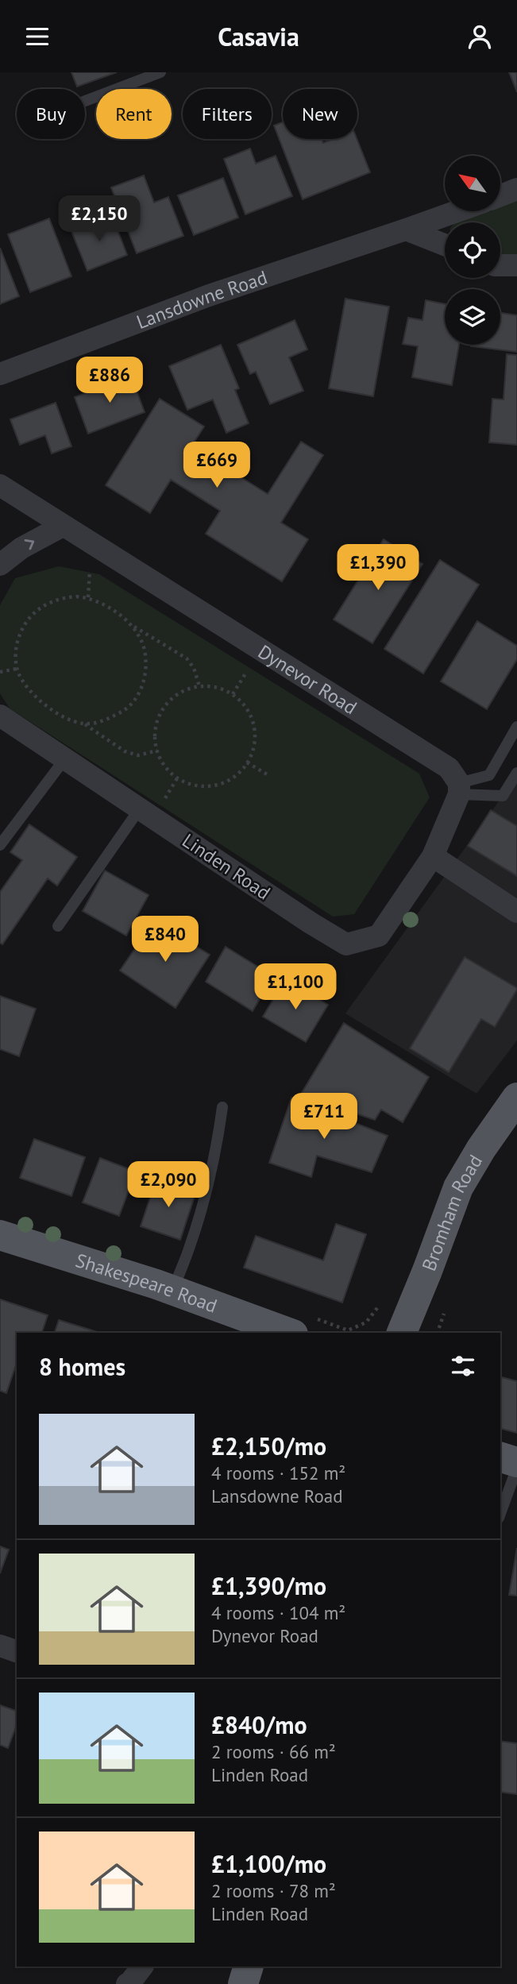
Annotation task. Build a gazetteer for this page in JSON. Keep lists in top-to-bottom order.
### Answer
{
  "streets": {
    "main road": ["Bromham Road", "Shakespeare Road"],
    "street": ["Lansdowne Road", "Dynevor Road", "Linden Road"]
  },
  "north": "top left",
  "page": {
    "header": "Casavia",
    "chip": [
      "Buy",
      "Rent",
      "Filters",
      "New"
    ],
    "price": [
      "£2,150",
      "£886",
      "£669",
      "£1,390",
      "£840",
      "£1,100",
      "£711",
      "£2,090"
    ],
    "heading": "8 homes",
    "list": [
      {
        "name": "£2,150/mo",
        "note": "4 rooms · 152 m² · Lansdowne Road"
      },
      {
        "name": "£1,390/mo",
        "note": "4 rooms · 104 m² · Dynevor Road"
      },
      {
        "name": "£840/mo",
        "note": "2 rooms · 66 m² · Linden Road"
      },
      {
        "name": "£1,100/mo",
        "note": "2 rooms · 78 m² · Linden Road"
      }
    ]
  }
}
